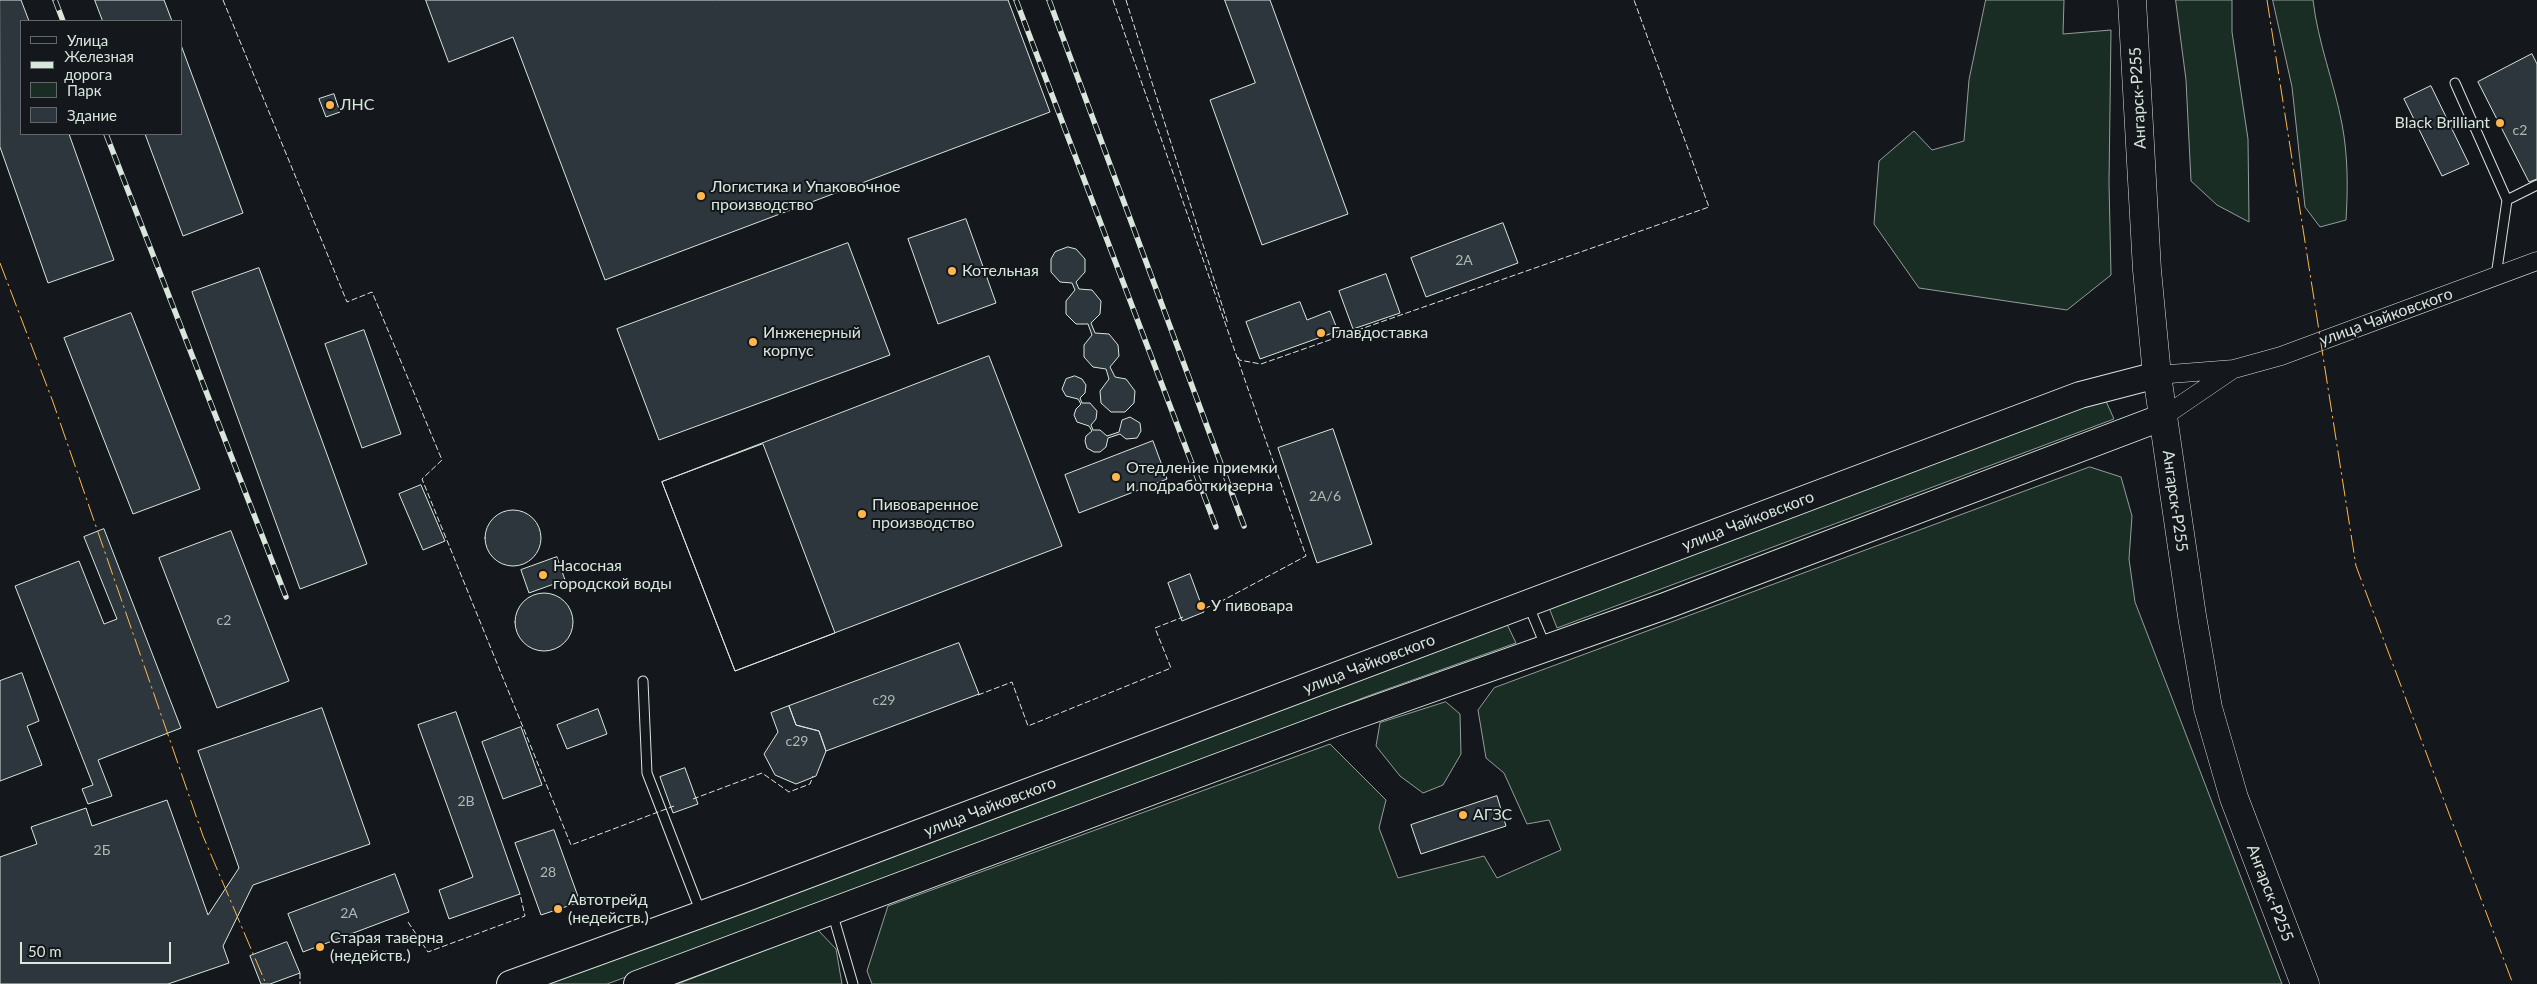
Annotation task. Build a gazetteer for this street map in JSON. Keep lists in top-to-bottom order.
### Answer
{
  "streets": {
    "main road": ["Ангарск-Р255", "улица Чайковского"]
  },
  "crossings": [
    ["Ангарск-Р255", "улица Чайковского"]
  ],
  "places": [
    "ЛНС",
    "Black Brilliant",
    "Логистика и Упаковочное производство",
    "Котельная",
    "Главдоставка",
    "Инженерный корпус",
    "Отедление приемки и подработки зерна",
    "Пивоваренное производство",
    "Насосная городской воды",
    "У пивовара",
    "АГЗС",
    "Автотрейд (недейств.)",
    "Старая таверна (недейств.)"
  ],
  "house_numbers": [
    "с2",
    "2А",
    "2А/6",
    "с2",
    "с29",
    "с29",
    "2В",
    "2Б",
    "28",
    "2А"
  ],
  "legend": [
    "Улица",
    "Железная дорога",
    "Парк",
    "Здание"
  ],
  "scale_bar": "50 m"
}
